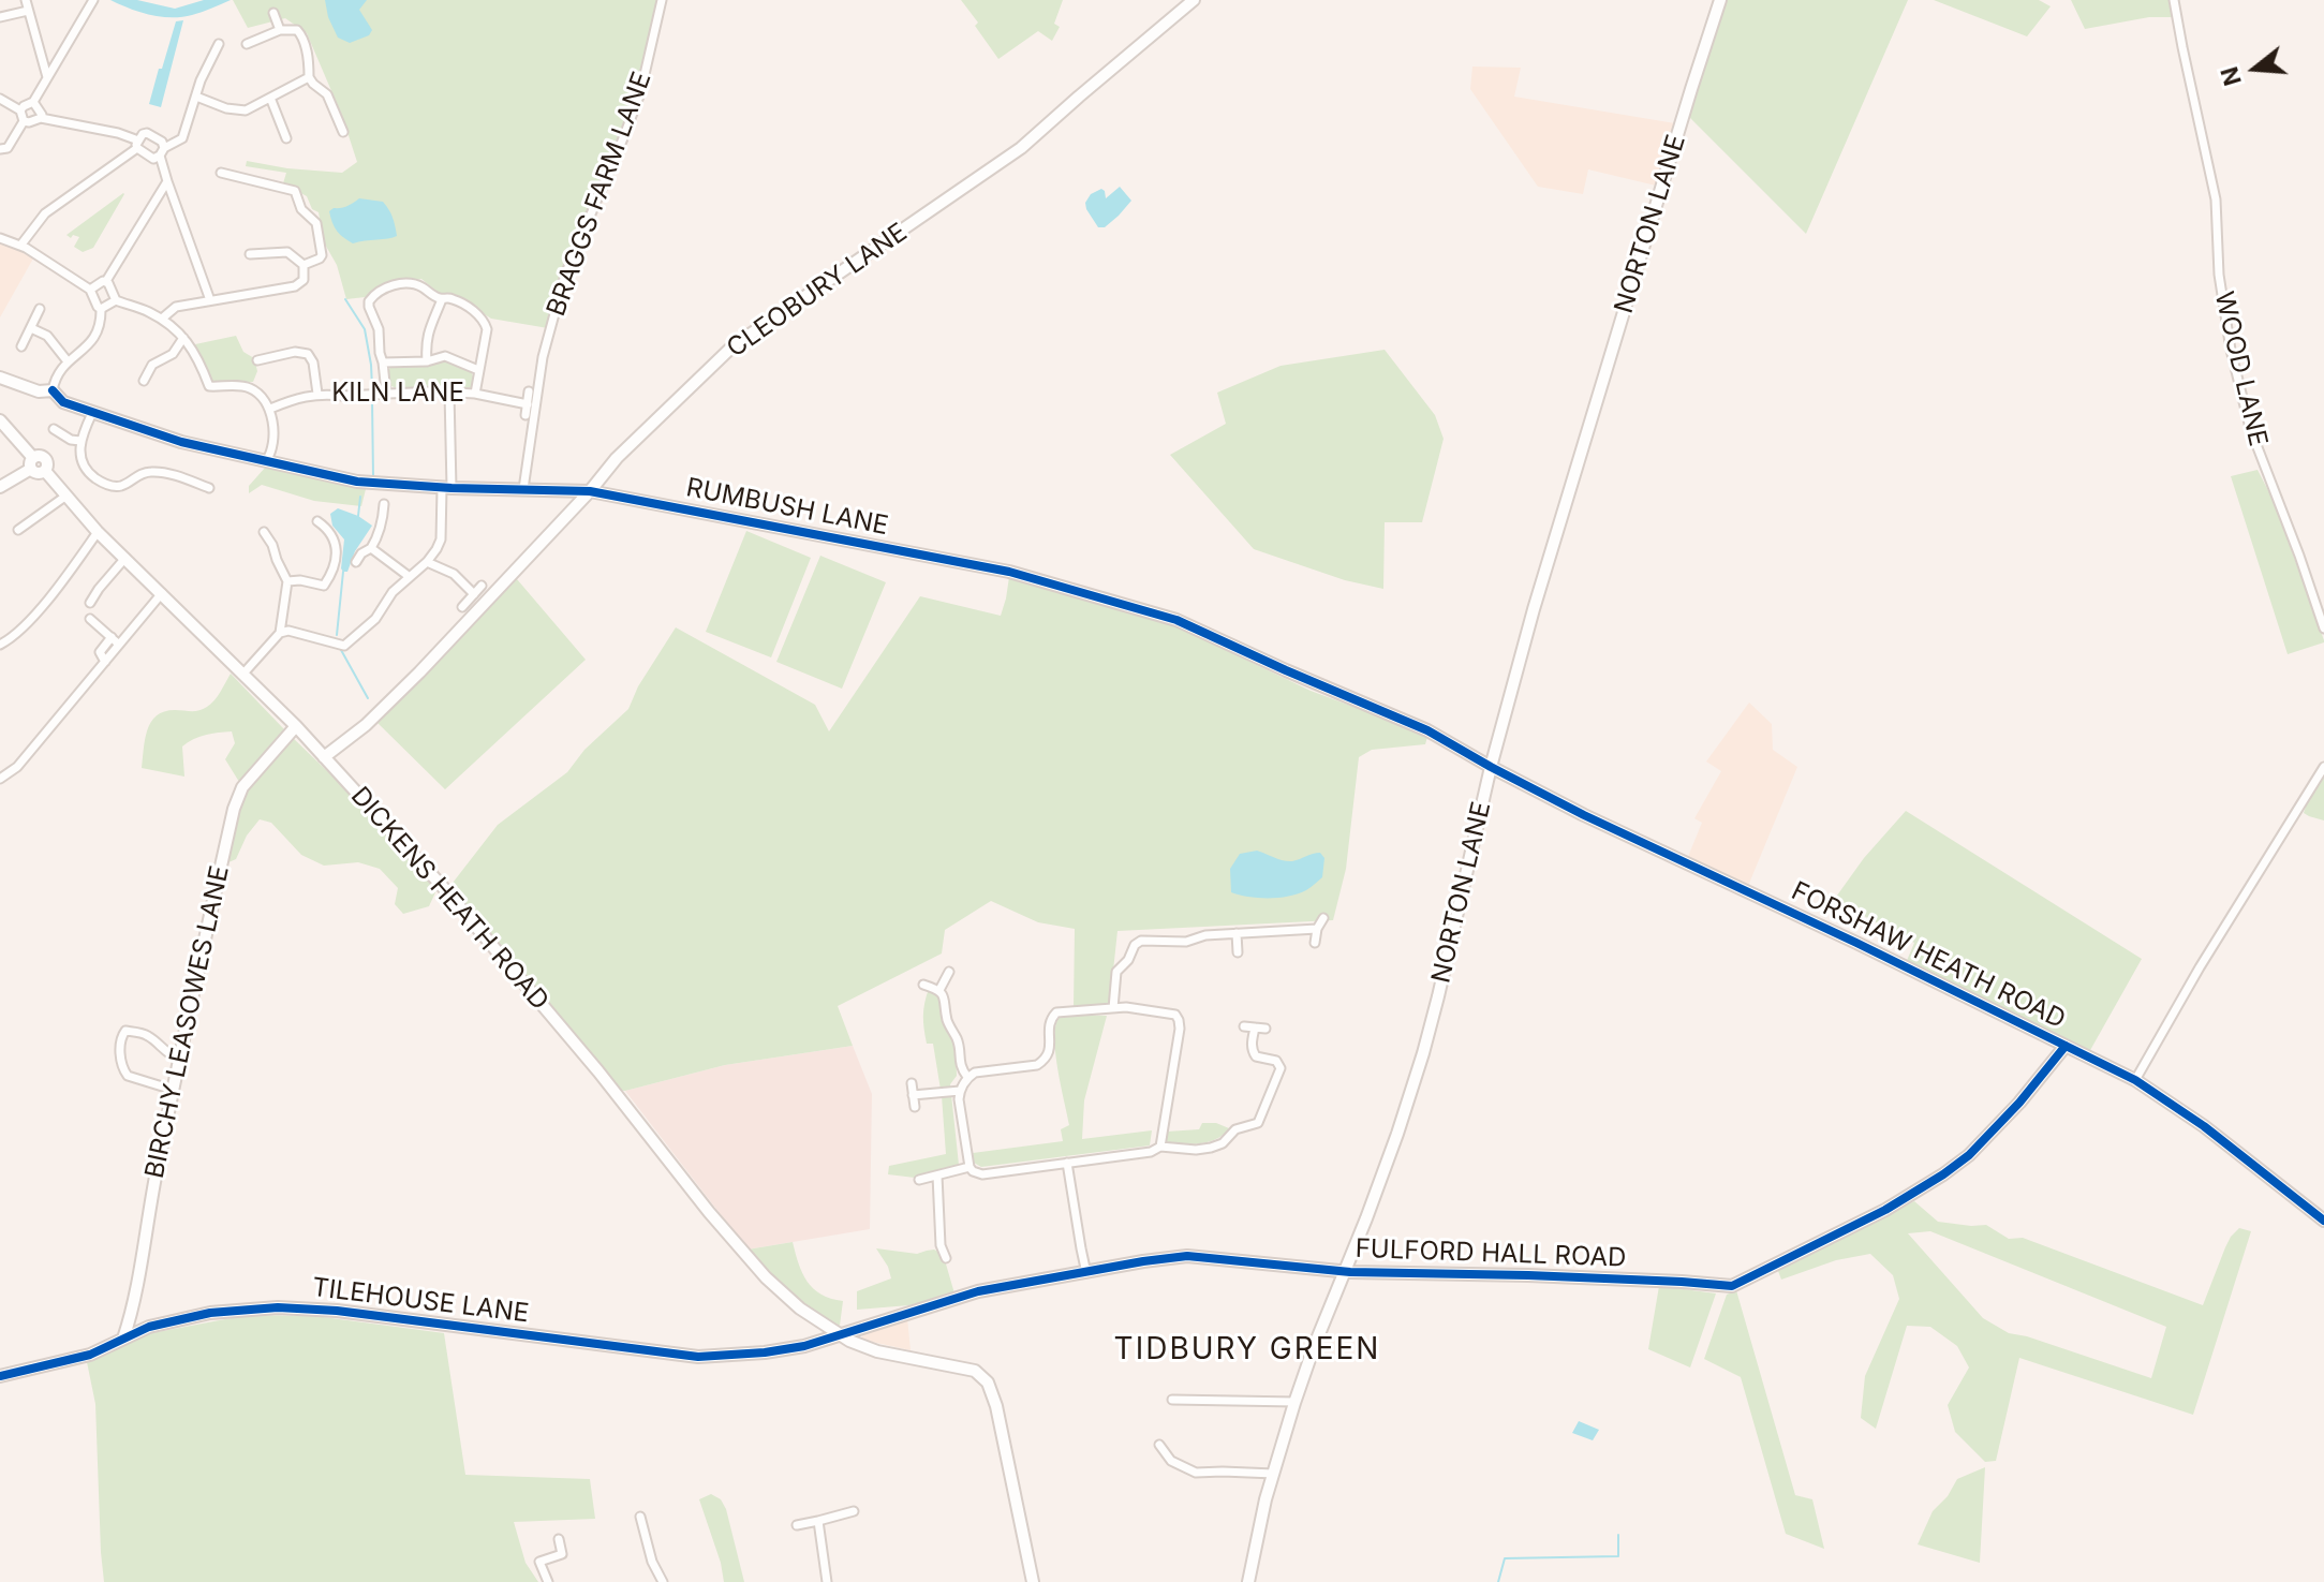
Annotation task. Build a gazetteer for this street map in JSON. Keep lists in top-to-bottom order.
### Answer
{
  "streets": {
    "street": [
      "BRAGGS FARM LANE",
      "NORTON LANE",
      "CLEOBURY LANE",
      "WOOD LANE",
      "KILN LANE",
      "RUMBUSH LANE",
      "DICKENS HEATH ROAD",
      "FORSHAW HEATH ROAD",
      "BIRCHY LEASOWES LANE",
      "FULFORD HALL ROAD",
      "TILEHOUSE LANE"
    ]
  },
  "crossings": [
    ["BRAGGS FARM LANE", "RUMBUSH LANE"],
    ["NORTON LANE", "RUMBUSH LANE"],
    ["NORTON LANE", "FORSHAW HEATH ROAD"],
    ["NORTON LANE", "FULFORD HALL ROAD"],
    ["CLEOBURY LANE", "RUMBUSH LANE"],
    ["CLEOBURY LANE", "DICKENS HEATH ROAD"],
    ["RUMBUSH LANE", "FORSHAW HEATH ROAD"],
    ["DICKENS HEATH ROAD", "BIRCHY LEASOWES LANE"],
    ["DICKENS HEATH ROAD", "FULFORD HALL ROAD"],
    ["DICKENS HEATH ROAD", "TILEHOUSE LANE"],
    ["FORSHAW HEATH ROAD", "FULFORD HALL ROAD"],
    ["BIRCHY LEASOWES LANE", "TILEHOUSE LANE"],
    ["FULFORD HALL ROAD", "TILEHOUSE LANE"]
  ],
  "districts": ["TIDBURY GREEN"],
  "north": "left"
}
